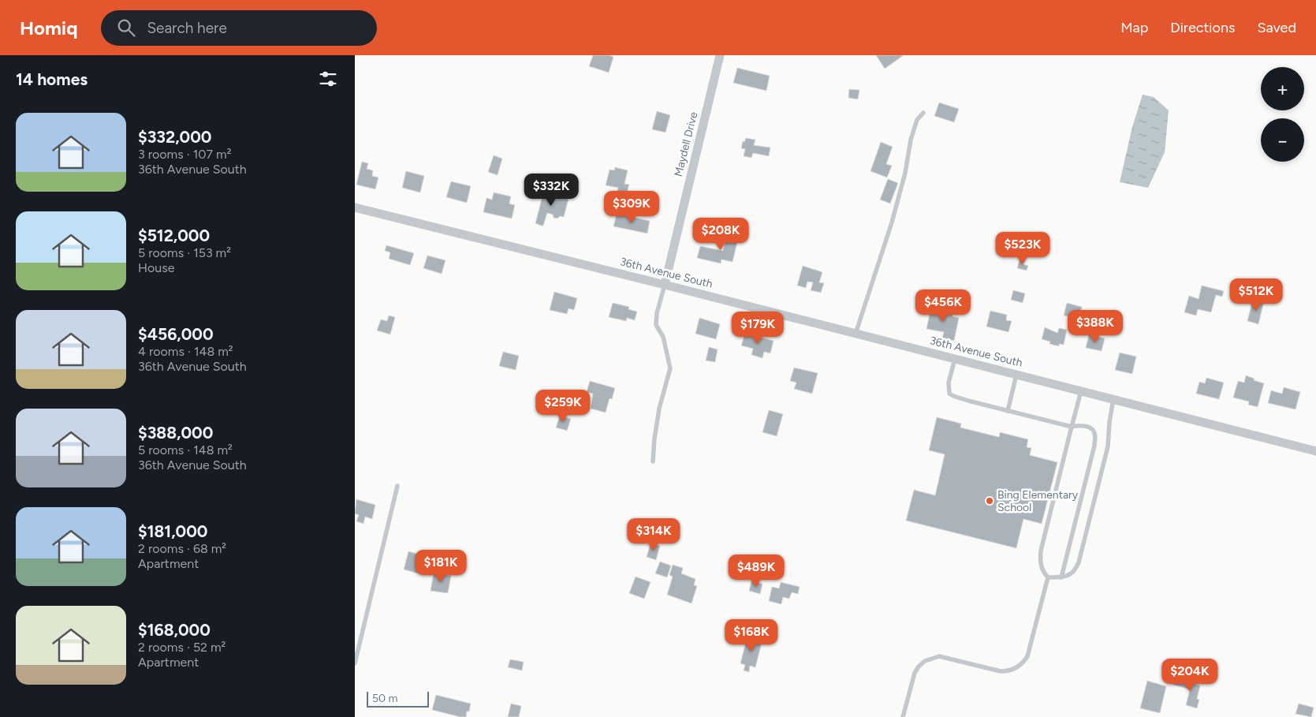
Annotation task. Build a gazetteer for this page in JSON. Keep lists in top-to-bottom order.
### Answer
{
  "streets": {
    "street": ["Maydell Drive", "36th Avenue South"]
  },
  "crossings": [
    ["Maydell Drive", "36th Avenue South"]
  ],
  "places": ["Bing Elementary School"],
  "scale_bar": "50 m",
  "page": {
    "header": "Homiq",
    "search": "Search here",
    "nav": ["Map", "Directions", "Saved"],
    "heading": "14 homes",
    "map_buttons": ["+", "−"],
    "list": [
      {
        "name": "$332,000",
        "note": "3 rooms · 107 m² · 36th Avenue South"
      },
      {
        "name": "$512,000",
        "note": "5 rooms · 153 m² · House"
      },
      {
        "name": "$456,000",
        "note": "4 rooms · 148 m² · 36th Avenue South"
      },
      {
        "name": "$388,000",
        "note": "5 rooms · 148 m² · 36th Avenue South"
      },
      {
        "name": "$181,000",
        "note": "2 rooms · 68 m² · Apartment"
      },
      {
        "name": "$168,000",
        "note": "2 rooms · 52 m² · Apartment"
      }
    ],
    "price": [
      "$332K",
      "$309K",
      "$208K",
      "$523K",
      "$512K",
      "$456K",
      "$388K",
      "$179K",
      "$259K",
      "$314K",
      "$181K",
      "$489K",
      "$168K",
      "$204K"
    ],
    "scale": "50 m"
  }
}
